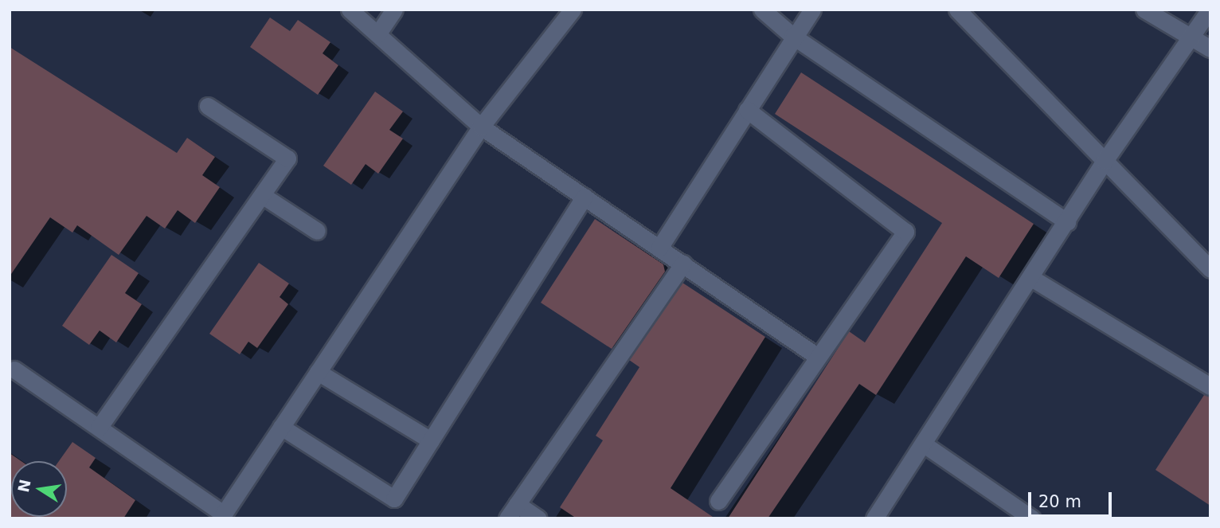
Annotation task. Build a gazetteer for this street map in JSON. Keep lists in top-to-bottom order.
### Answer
{
  "scale_bar": "20 m",
  "north": "left"
}
